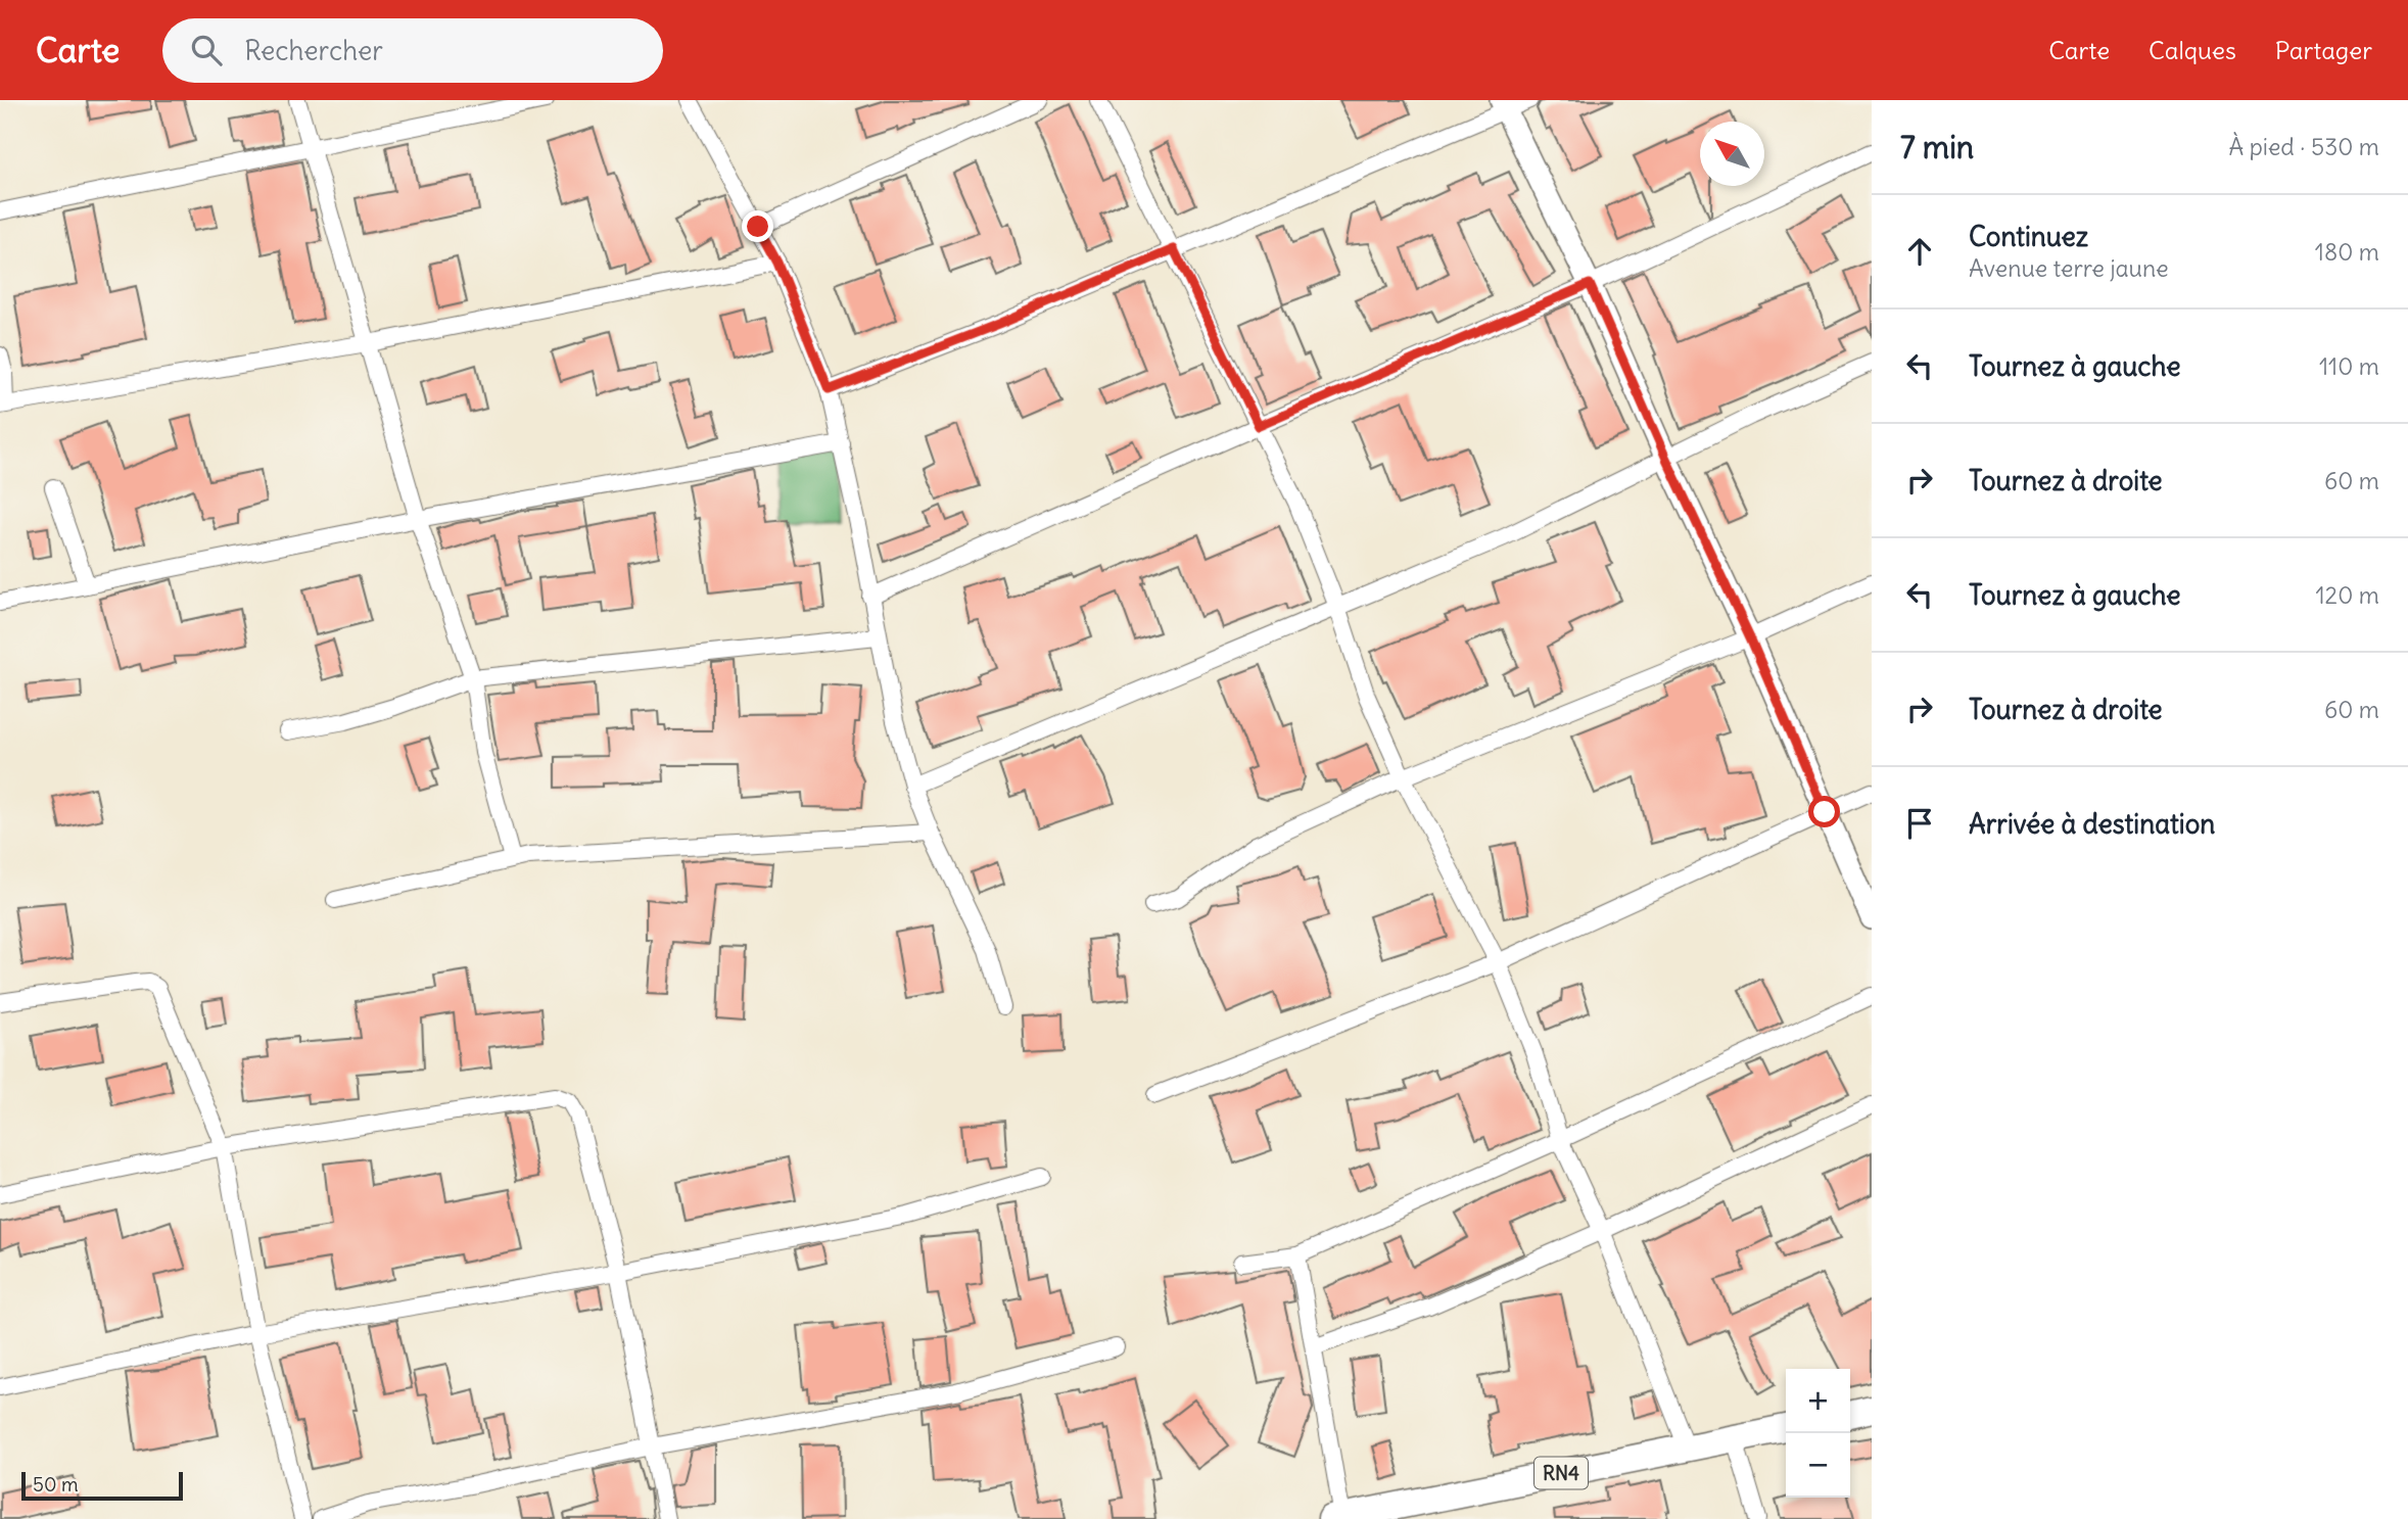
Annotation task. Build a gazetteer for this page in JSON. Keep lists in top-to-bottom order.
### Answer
{
  "streets": {
    "highway": ["RN4"]
  },
  "scale_bar": "50 m",
  "north": "top left",
  "page": {
    "header": "Carte",
    "search": "Rechercher",
    "nav": ["Carte", "Calques", "Partager"],
    "heading": ["7 min", "À pied · 530 m"],
    "list": [
      ["Continuez", "Avenue terre jaune", "180 m"],
      ["Tournez à gauche", "110 m"],
      ["Tournez à droite", "60 m"],
      ["Tournez à gauche", "120 m"],
      ["Tournez à droite", "60 m"],
      "Arrivée à destination"
    ],
    "map_buttons": ["+", "−"],
    "scale": "50 m"
  }
}
